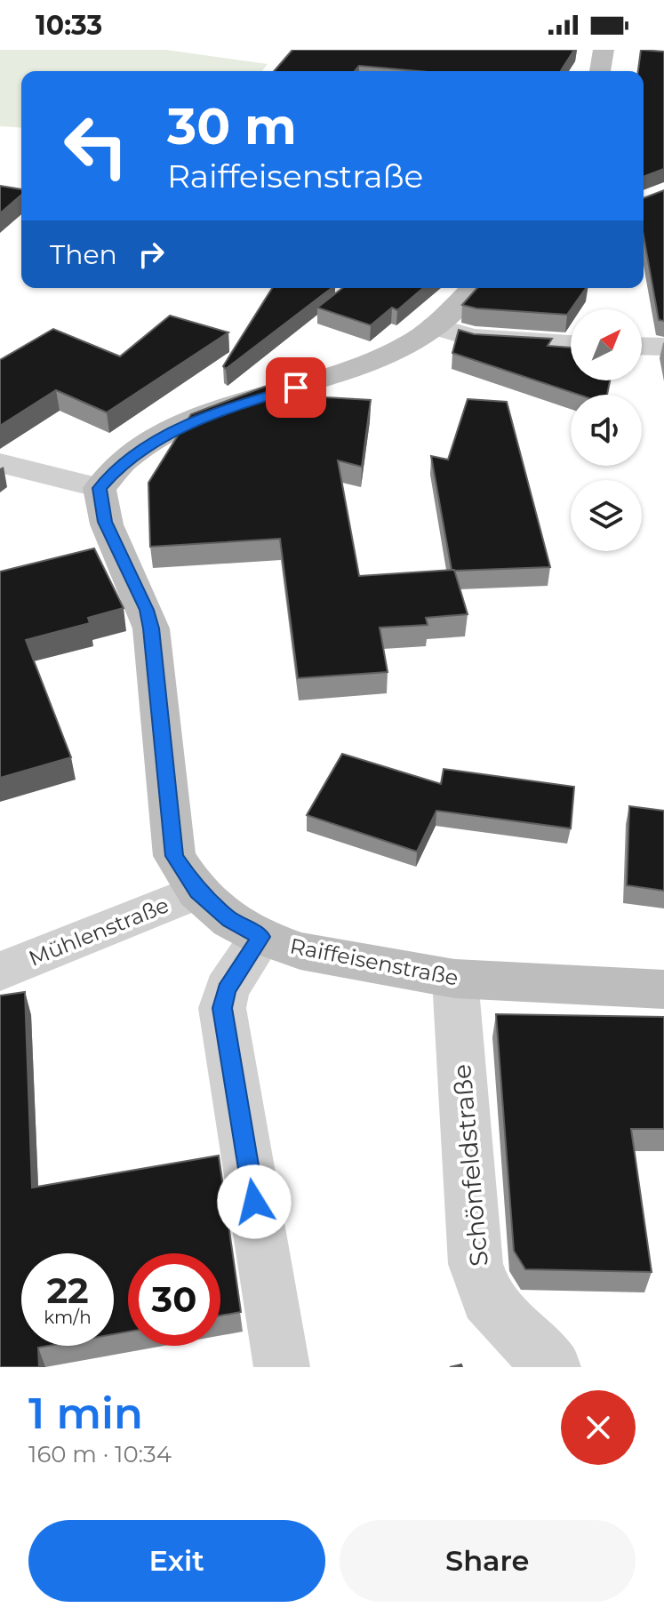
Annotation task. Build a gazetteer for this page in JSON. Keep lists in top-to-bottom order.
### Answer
{
  "streets": {
    "street": ["Mühlenstraße", "Raiffeisenstraße", "Schönfeldstraße"]
  },
  "crossings": [
    ["Mühlenstraße", "Raiffeisenstraße"],
    ["Raiffeisenstraße", "Schönfeldstraße"]
  ],
  "north": "top right",
  "page": {
    "status": "10:33",
    "turn": ["30 m", "Raiffeisenstraße"],
    "then": "Then",
    "speed": "22 km/h",
    "limit": "30",
    "heading": ["1 min", "160 m · 10:34"],
    "buttons": ["Exit", "Share"]
  }
}
